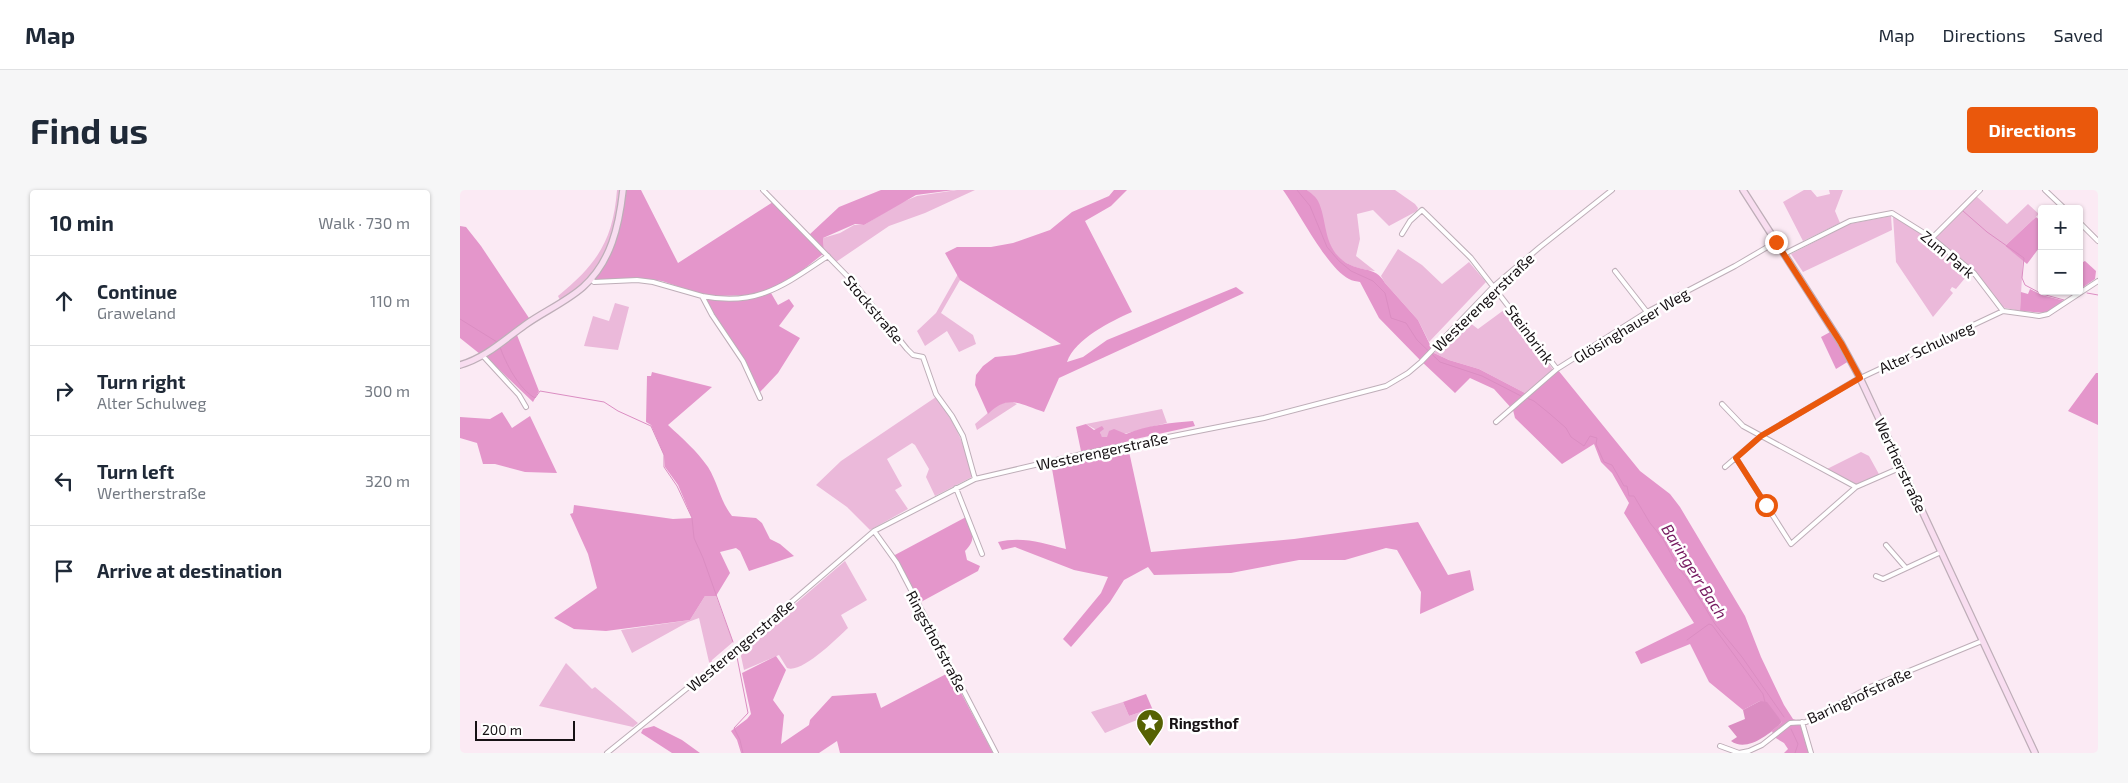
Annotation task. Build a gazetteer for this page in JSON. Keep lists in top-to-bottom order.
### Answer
{
  "streets": {
    "main road": ["Wertherstraße"],
    "street": [
      "Zum Park",
      "Westerengerstraße",
      "Stockstraße",
      "Glösinghauser Weg",
      "Steinbrink",
      "Alter Schulweg",
      "Ringsthofstraße",
      "Baringhofstraße"
    ]
  },
  "crossings": [
    ["Zum Park", "Alter Schulweg"],
    ["Zum Park", "Wertherstraße"],
    ["Westerengerstraße", "Stockstraße"],
    ["Westerengerstraße", "Steinbrink"],
    ["Westerengerstraße", "Ringsthofstraße"],
    ["Glösinghauser Weg", "Steinbrink"],
    ["Glösinghauser Weg", "Wertherstraße"],
    ["Alter Schulweg", "Wertherstraße"],
    ["Wertherstraße", "Baringhofstraße"]
  ],
  "water": ["Baringerr Bach"],
  "places": {
    "place": ["Ringsthof"]
  },
  "scale_bar": "200 m",
  "page": {
    "header": "Map",
    "nav": ["Map", "Directions", "Saved"],
    "buttons": "Directions",
    "title": "Find us",
    "heading": ["10 min", "Walk · 730 m"],
    "map_buttons": ["+", "−"],
    "list": [
      ["Continue", "Graweland", "110 m"],
      ["Turn right", "Alter Schulweg", "300 m"],
      ["Turn left", "Wertherstraße", "320 m"],
      "Arrive at destination"
    ],
    "scale": "200 m"
  }
}
